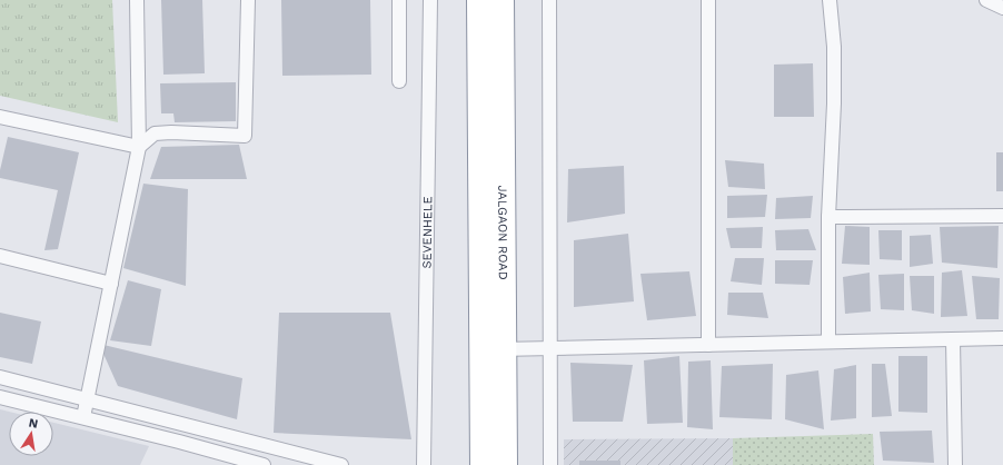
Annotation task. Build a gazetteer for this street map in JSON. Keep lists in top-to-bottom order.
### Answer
{
  "streets": {
    "highway": ["JALGAON ROAD"],
    "street": ["SEVENHELE"]
  },
  "north": "top"
}
